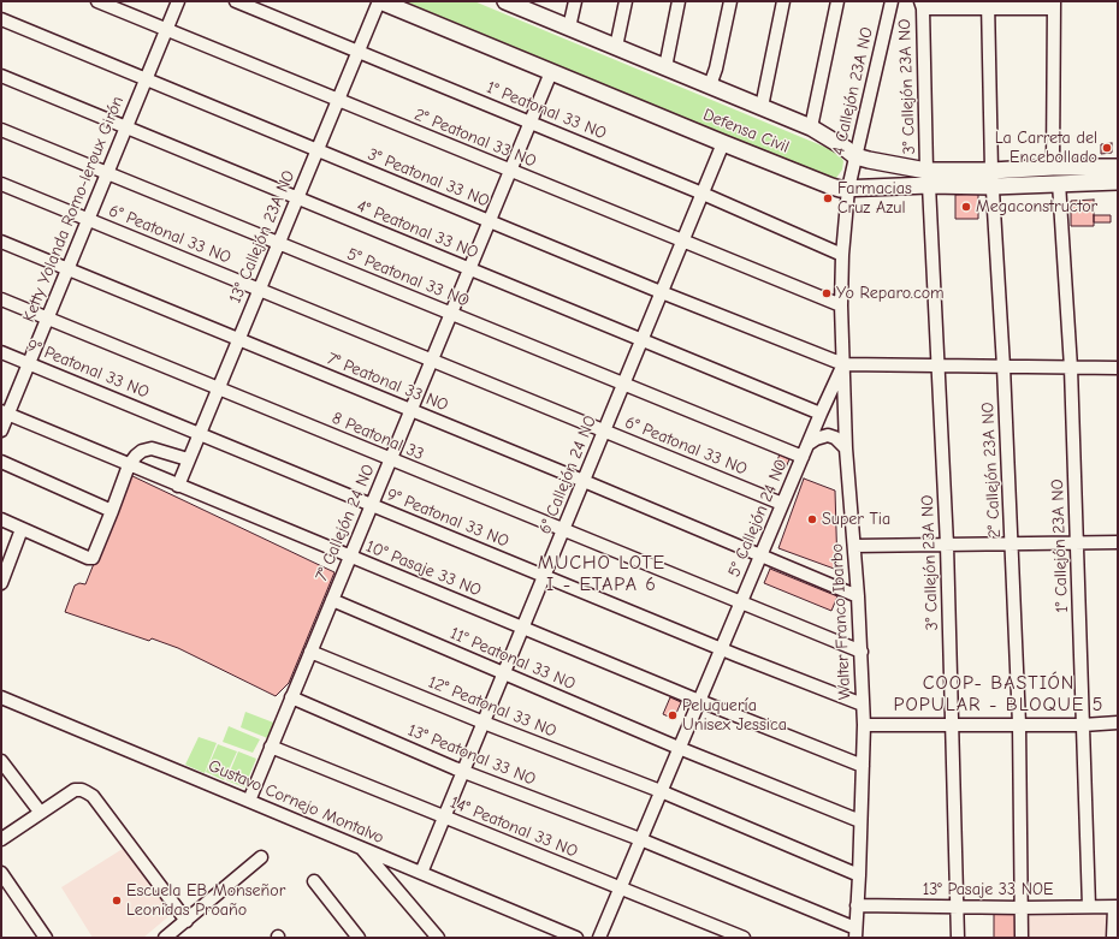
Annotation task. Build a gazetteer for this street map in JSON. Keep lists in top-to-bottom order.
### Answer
{
  "streets": {
    "street": [
      "3° Callejón 23A NO",
      "4 Callejón 23A NO",
      "1° Peatonal 33 NO",
      "Defensa Civil",
      "2° Peatonal 33 NO",
      "3° Peatonal 33 NO",
      "Ketty Yolanda Romo-leroux Girón",
      "4° Peatonal 33 NO",
      "6° Peatonal 33 NO",
      "13° Callejón 23A NO",
      "5° Peatonal 33 NO",
      "9° Peatonal 33 NO",
      "7° Peatonal 33 NO",
      "8 Peatonal 33",
      "2° Callejón 23A NO",
      "6° Callejón 24 NO",
      "5° Callejón 24 NO",
      "7° Callejón 24 NO",
      "1° Callejón 23A NO",
      "10° Pasaje 33 NO",
      "Walter Franco Ibarbo",
      "11° Peatonal 33 NO",
      "12° Peatonal 33 NO",
      "13° Peatonal 33 NO",
      "Gustavo Cornejo Montalvo",
      "14° Peatonal 33 NO",
      "13° Pasaje 33 NOE"
    ]
  },
  "crossings": [
    ["3° Callejón 23A NO", "Defensa Civil"],
    ["3° Callejón 23A NO", "13° Pasaje 33 NOE"],
    ["4 Callejón 23A NO", "Defensa Civil"],
    ["4 Callejón 23A NO", "Walter Franco Ibarbo"],
    ["1° Peatonal 33 NO", "13° Callejón 23A NO"],
    ["1° Peatonal 33 NO", "6° Callejón 24 NO"],
    ["1° Peatonal 33 NO", "7° Callejón 24 NO"],
    ["1° Peatonal 33 NO", "Walter Franco Ibarbo"],
    ["Defensa Civil", "13° Callejón 23A NO"],
    ["Defensa Civil", "2° Callejón 23A NO"],
    ["Defensa Civil", "6° Callejón 24 NO"],
    ["Defensa Civil", "7° Callejón 24 NO"],
    ["Defensa Civil", "1° Callejón 23A NO"],
    ["Defensa Civil", "Walter Franco Ibarbo"],
    ["2° Peatonal 33 NO", "Ketty Yolanda Romo-leroux Girón"],
    ["2° Peatonal 33 NO", "13° Callejón 23A NO"],
    ["2° Peatonal 33 NO", "6° Callejón 24 NO"],
    ["2° Peatonal 33 NO", "7° Callejón 24 NO"],
    ["2° Peatonal 33 NO", "Walter Franco Ibarbo"],
    ["3° Peatonal 33 NO", "Ketty Yolanda Romo-leroux Girón"],
    ["3° Peatonal 33 NO", "13° Callejón 23A NO"],
    ["3° Peatonal 33 NO", "6° Callejón 24 NO"],
    ["3° Peatonal 33 NO", "5° Callejón 24 NO"],
    ["3° Peatonal 33 NO", "7° Callejón 24 NO"],
    ["3° Peatonal 33 NO", "Walter Franco Ibarbo"],
    ["Ketty Yolanda Romo-leroux Girón", "4° Peatonal 33 NO"],
    ["Ketty Yolanda Romo-leroux Girón", "6° Peatonal 33 NO"],
    ["Ketty Yolanda Romo-leroux Girón", "5° Peatonal 33 NO"],
    ["Ketty Yolanda Romo-leroux Girón", "9° Peatonal 33 NO"],
    ["Ketty Yolanda Romo-leroux Girón", "7° Peatonal 33 NO"],
    ["Ketty Yolanda Romo-leroux Girón", "8 Peatonal 33"],
    ["Ketty Yolanda Romo-leroux Girón", "10° Pasaje 33 NO"],
    ["4° Peatonal 33 NO", "13° Callejón 23A NO"],
    ["4° Peatonal 33 NO", "6° Callejón 24 NO"],
    ["4° Peatonal 33 NO", "5° Callejón 24 NO"],
    ["4° Peatonal 33 NO", "7° Callejón 24 NO"],
    ["6° Peatonal 33 NO", "13° Callejón 23A NO"],
    ["6° Peatonal 33 NO", "6° Callejón 24 NO"],
    ["6° Peatonal 33 NO", "5° Callejón 24 NO"],
    ["6° Peatonal 33 NO", "7° Callejón 24 NO"],
    ["13° Callejón 23A NO", "5° Peatonal 33 NO"],
    ["13° Callejón 23A NO", "9° Peatonal 33 NO"],
    ["13° Callejón 23A NO", "7° Peatonal 33 NO"],
    ["13° Callejón 23A NO", "8 Peatonal 33"],
    ["13° Callejón 23A NO", "10° Pasaje 33 NO"],
    ["5° Peatonal 33 NO", "6° Callejón 24 NO"],
    ["5° Peatonal 33 NO", "5° Callejón 24 NO"],
    ["5° Peatonal 33 NO", "7° Callejón 24 NO"],
    ["9° Peatonal 33 NO", "6° Callejón 24 NO"],
    ["9° Peatonal 33 NO", "5° Callejón 24 NO"],
    ["9° Peatonal 33 NO", "7° Callejón 24 NO"],
    ["9° Peatonal 33 NO", "Walter Franco Ibarbo"],
    ["7° Peatonal 33 NO", "6° Callejón 24 NO"],
    ["7° Peatonal 33 NO", "5° Callejón 24 NO"],
    ["7° Peatonal 33 NO", "7° Callejón 24 NO"],
    ["7° Peatonal 33 NO", "Walter Franco Ibarbo"],
    ["8 Peatonal 33", "6° Callejón 24 NO"],
    ["8 Peatonal 33", "5° Callejón 24 NO"],
    ["8 Peatonal 33", "7° Callejón 24 NO"],
    ["8 Peatonal 33", "Walter Franco Ibarbo"],
    ["2° Callejón 23A NO", "13° Pasaje 33 NOE"],
    ["6° Callejón 24 NO", "10° Pasaje 33 NO"],
    ["6° Callejón 24 NO", "11° Peatonal 33 NO"],
    ["6° Callejón 24 NO", "12° Peatonal 33 NO"],
    ["6° Callejón 24 NO", "13° Peatonal 33 NO"],
    ["6° Callejón 24 NO", "Gustavo Cornejo Montalvo"],
    ["6° Callejón 24 NO", "14° Peatonal 33 NO"],
    ["5° Callejón 24 NO", "10° Pasaje 33 NO"],
    ["5° Callejón 24 NO", "Walter Franco Ibarbo"],
    ["5° Callejón 24 NO", "11° Peatonal 33 NO"],
    ["5° Callejón 24 NO", "12° Peatonal 33 NO"],
    ["5° Callejón 24 NO", "13° Peatonal 33 NO"],
    ["5° Callejón 24 NO", "14° Peatonal 33 NO"],
    ["7° Callejón 24 NO", "10° Pasaje 33 NO"],
    ["7° Callejón 24 NO", "11° Peatonal 33 NO"],
    ["7° Callejón 24 NO", "12° Peatonal 33 NO"],
    ["7° Callejón 24 NO", "13° Peatonal 33 NO"],
    ["7° Callejón 24 NO", "Gustavo Cornejo Montalvo"],
    ["7° Callejón 24 NO", "14° Peatonal 33 NO"],
    ["1° Callejón 23A NO", "13° Pasaje 33 NOE"],
    ["10° Pasaje 33 NO", "Walter Franco Ibarbo"],
    ["Walter Franco Ibarbo", "11° Peatonal 33 NO"],
    ["Walter Franco Ibarbo", "12° Peatonal 33 NO"],
    ["Walter Franco Ibarbo", "13° Peatonal 33 NO"],
    ["Walter Franco Ibarbo", "13° Pasaje 33 NOE"]
  ],
  "districts": ["MUCHO LOTE I - ETAPA 6", "COOP- BASTIÓN POPULAR - BLOQUE 5"],
  "places": [
    "La Carreta del Encebollado",
    "Farmacias Cruz Azul",
    "Megaconstructor",
    "Yo Reparo.com",
    "Super Tia",
    "Peluquería Unisex Jessica",
    "Escuela EB Monseñor Leonidas Proaño"
  ]
}
